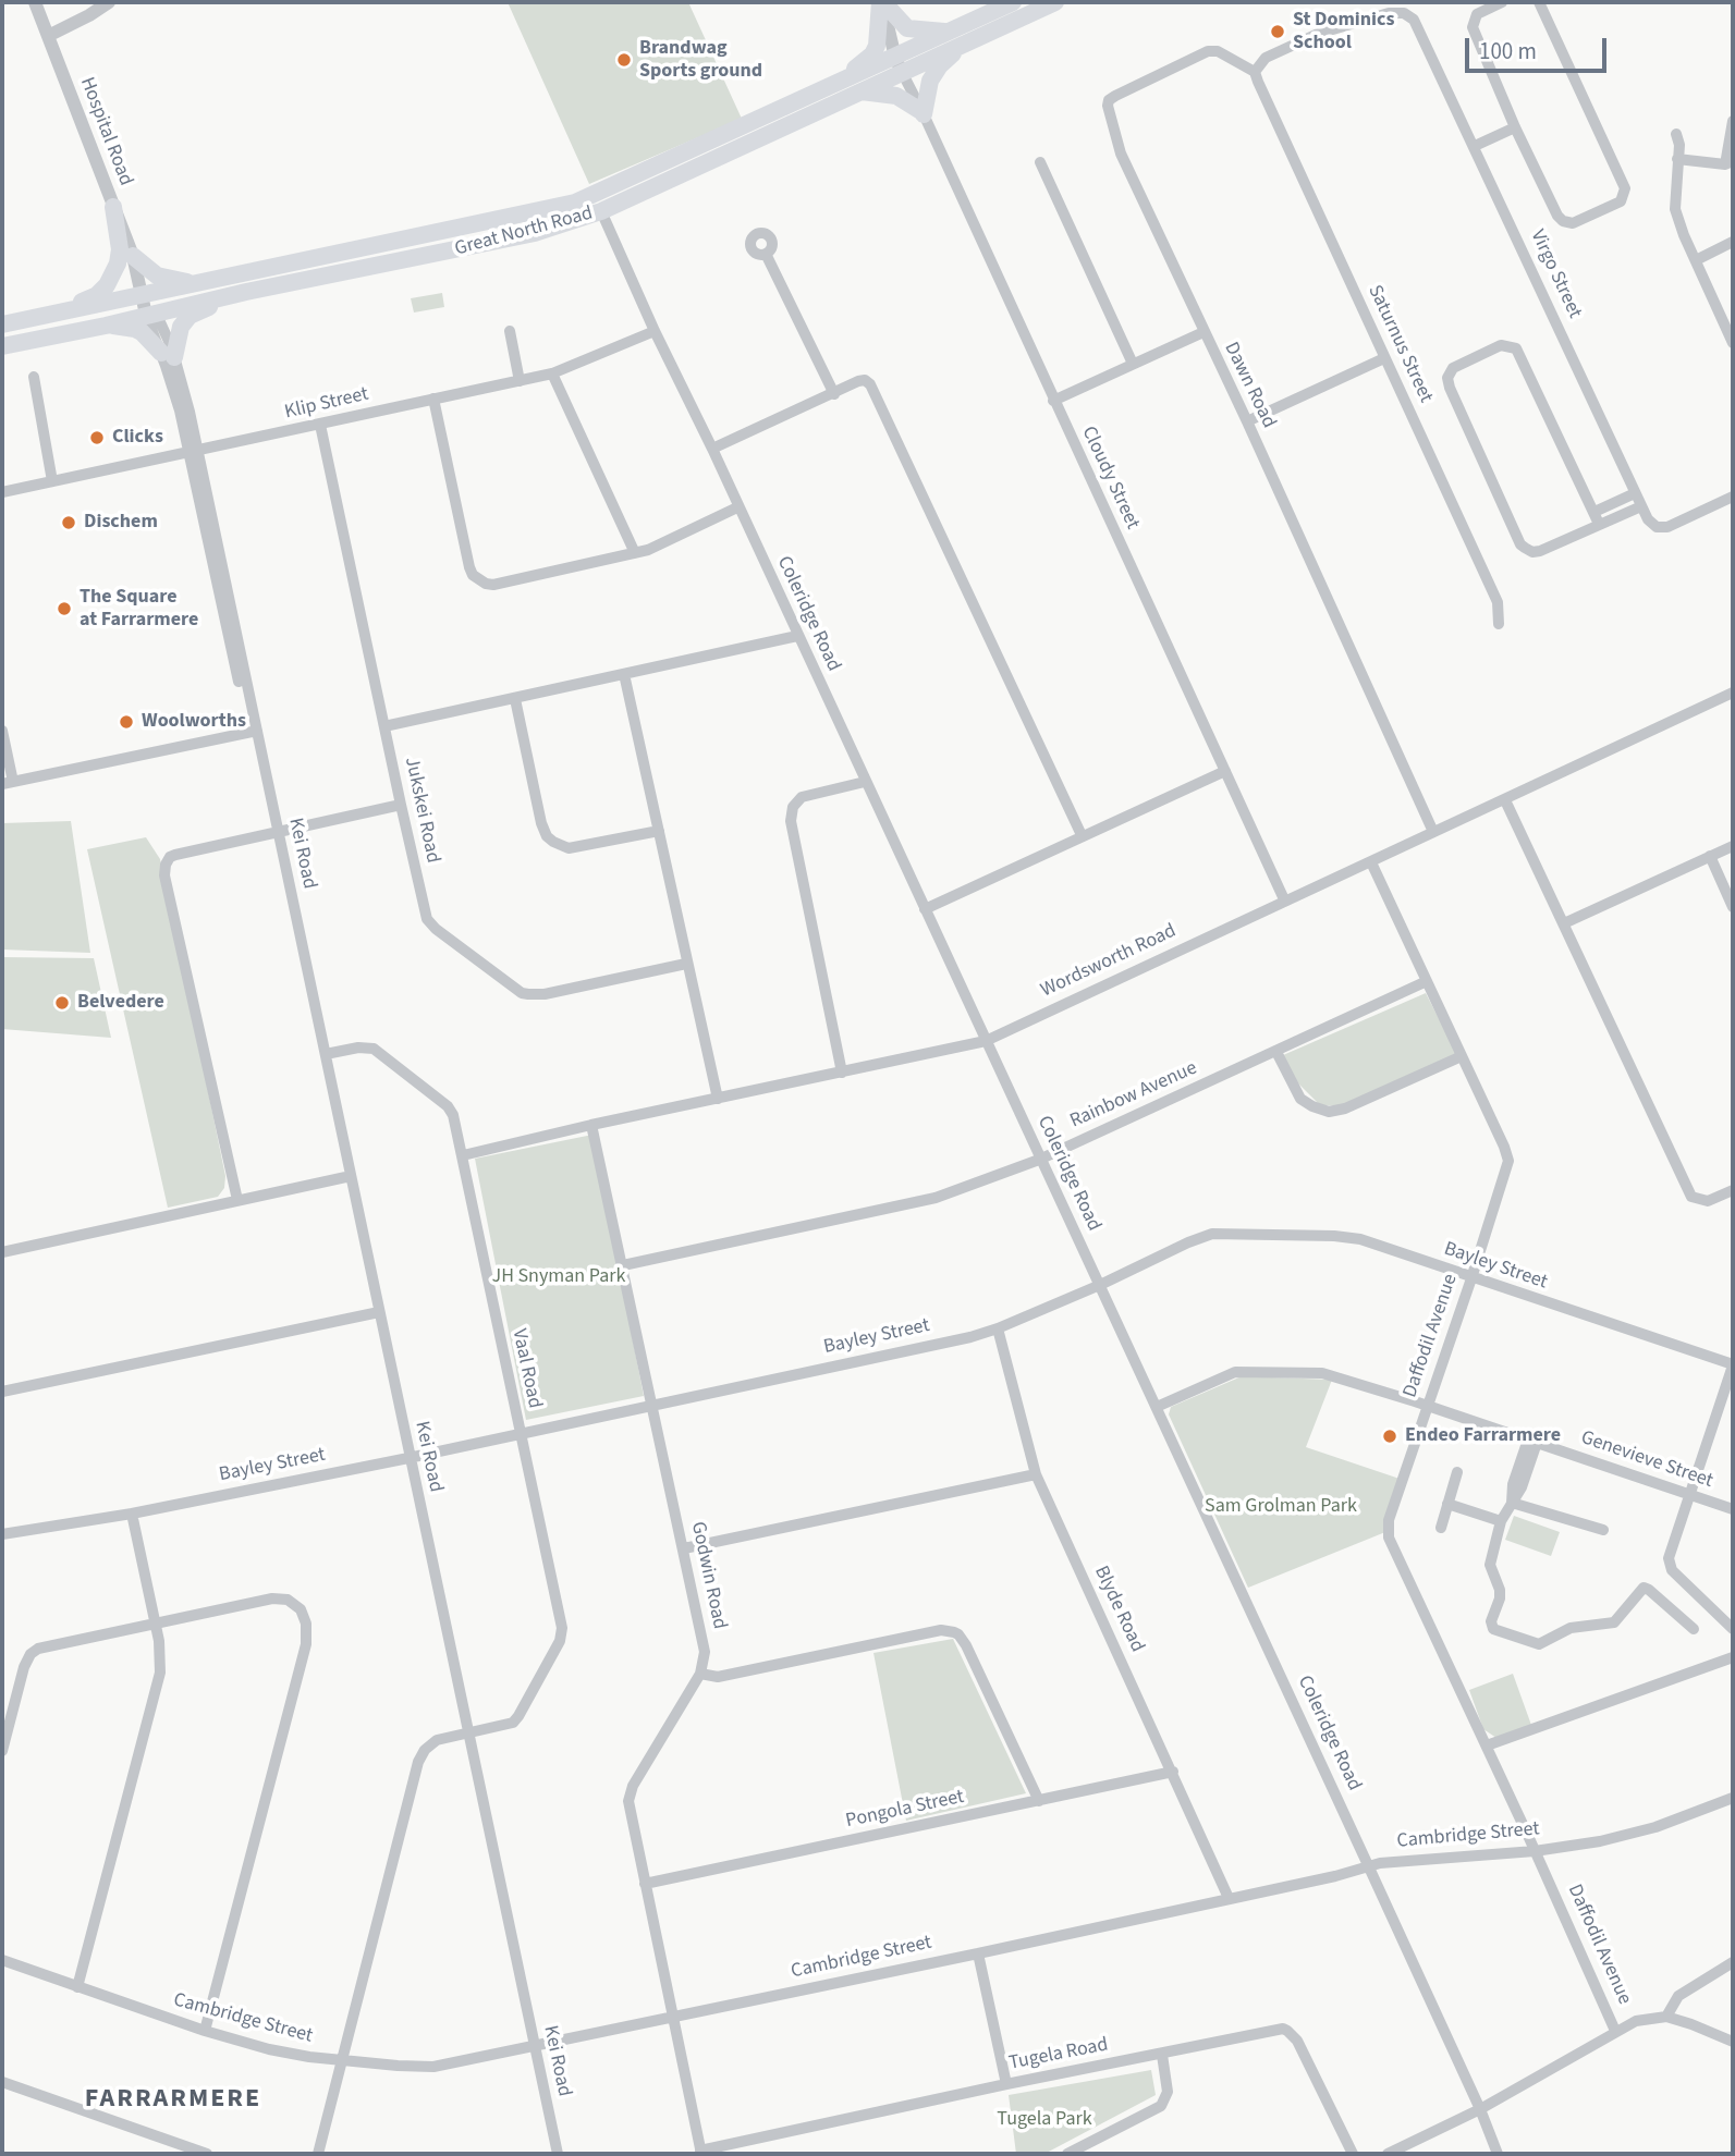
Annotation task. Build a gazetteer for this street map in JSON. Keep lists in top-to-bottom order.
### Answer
{
  "streets": {
    "main road": ["Great North Road"],
    "street": [
      "Hospital Road",
      "Virgo Street",
      "Saturnus Street",
      "Dawn Road",
      "Klip Street",
      "Cloudy Street",
      "Coleridge Road",
      "Jukskei Road",
      "Kei Road",
      "Wordsworth Road",
      "Rainbow Avenue",
      "Bayley Street",
      "Daffodil Avenue",
      "Vaal Road",
      "Genevieve Street",
      "Godwin Road",
      "Blyde Road",
      "Pongola Street",
      "Cambridge Street",
      "Tugela Road"
    ]
  },
  "crossings": [
    ["Hospital Road", "Great North Road"],
    ["Hospital Road", "Kei Road"],
    ["Great North Road", "Cloudy Street"],
    ["Great North Road", "Coleridge Road"],
    ["Great North Road", "Kei Road"],
    ["Virgo Street", "Saturnus Street"],
    ["Virgo Street", "Dawn Road"],
    ["Saturnus Street", "Dawn Road"],
    ["Dawn Road", "Wordsworth Road"],
    ["Klip Street", "Coleridge Road"],
    ["Klip Street", "Jukskei Road"],
    ["Klip Street", "Kei Road"],
    ["Cloudy Street", "Wordsworth Road"],
    ["Coleridge Road", "Wordsworth Road"],
    ["Coleridge Road", "Rainbow Avenue"],
    ["Coleridge Road", "Bayley Street"],
    ["Coleridge Road", "Genevieve Street"],
    ["Coleridge Road", "Cambridge Street"],
    ["Kei Road", "Bayley Street"],
    ["Kei Road", "Vaal Road"],
    ["Kei Road", "Cambridge Street"],
    ["Wordsworth Road", "Daffodil Avenue"],
    ["Wordsworth Road", "Vaal Road"],
    ["Wordsworth Road", "Godwin Road"],
    ["Rainbow Avenue", "Daffodil Avenue"],
    ["Rainbow Avenue", "Godwin Road"],
    ["Bayley Street", "Daffodil Avenue"],
    ["Bayley Street", "Vaal Road"],
    ["Bayley Street", "Godwin Road"],
    ["Bayley Street", "Blyde Road"],
    ["Daffodil Avenue", "Genevieve Street"],
    ["Daffodil Avenue", "Cambridge Street"],
    ["Vaal Road", "Cambridge Street"],
    ["Godwin Road", "Pongola Street"],
    ["Godwin Road", "Cambridge Street"],
    ["Godwin Road", "Tugela Road"],
    ["Blyde Road", "Pongola Street"],
    ["Blyde Road", "Cambridge Street"]
  ],
  "districts": ["FARRARMERE"],
  "parks": ["JH Snyman Park", "Sam Grolman Park", "Tugela Park"],
  "places": [
    "St Dominics School",
    "Brandwag Sports ground",
    "Clicks",
    "Dischem",
    "The Square at Farrarmere",
    "Woolworths",
    "Belvedere",
    "Endeo Farrarmere"
  ],
  "scale_bar": "100 m"
}
